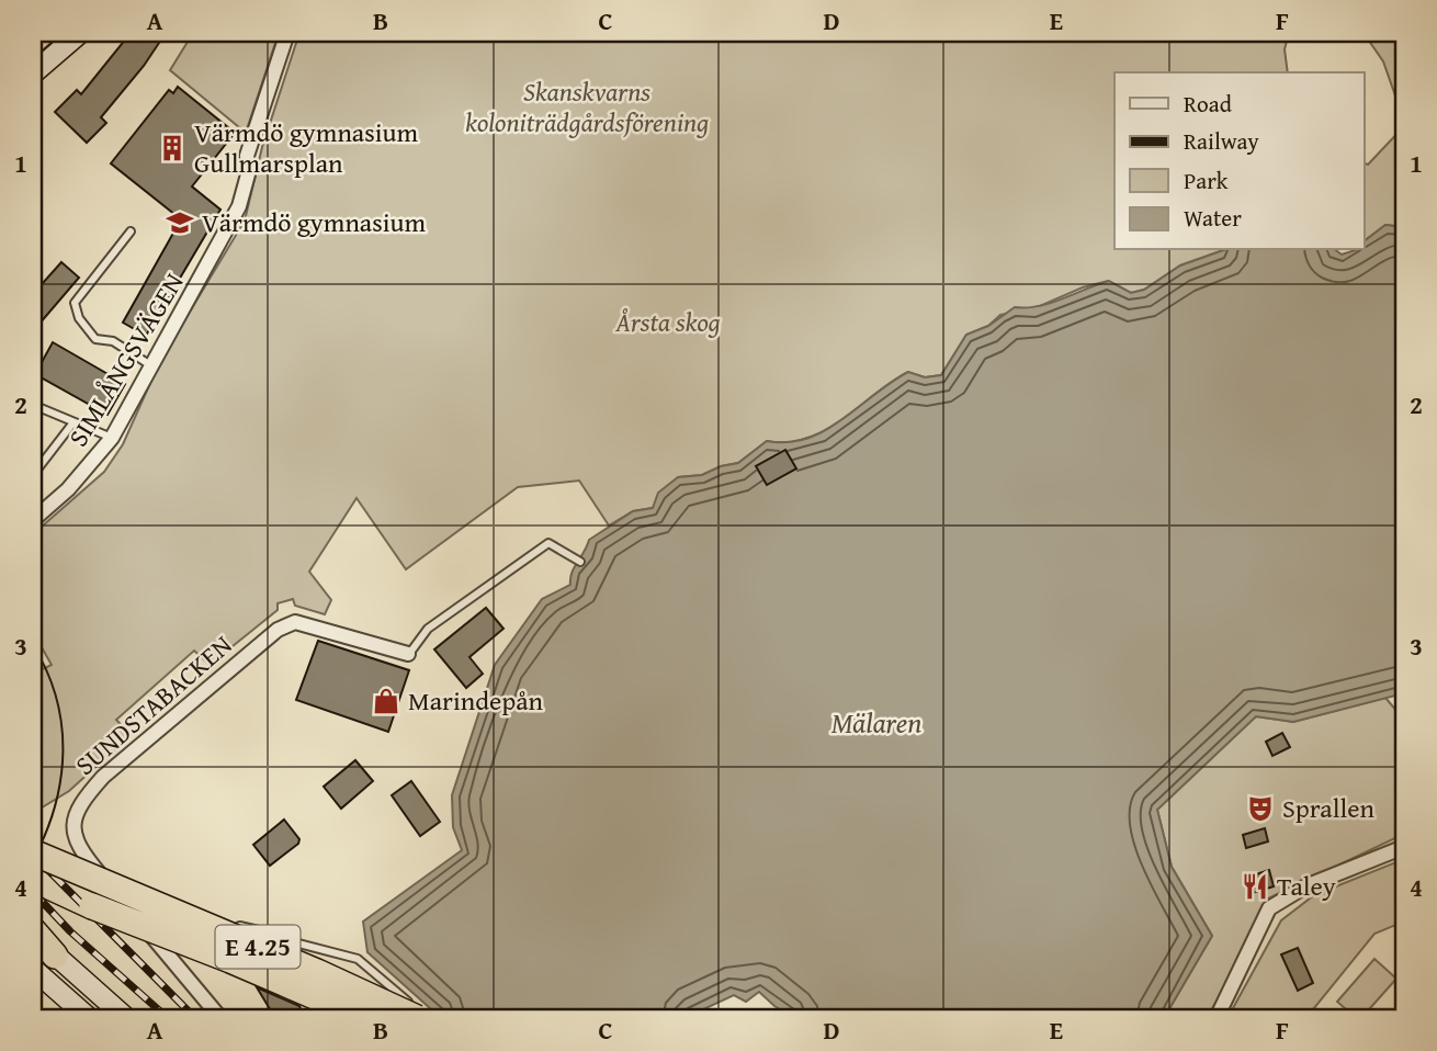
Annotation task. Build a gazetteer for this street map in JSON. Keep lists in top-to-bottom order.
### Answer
{
  "streets": {
    "highway": ["E 4.25"],
    "street": ["SIMLÅNGSVÄGEN", "SUNDSTABACKEN"]
  },
  "water": ["Mälaren"],
  "parks": ["Skanskvarns koloniträdgårdsförening", "Årsta skog"],
  "places": {
    "building": ["Värmdö gymnasium Gullmarsplan"],
    "school or university": ["Värmdö gymnasium"],
    "shop": ["Marindepån"],
    "theatre": ["Sprallen"],
    "restaurant": ["Taley"]
  },
  "legend": [
    "Road",
    "Railway",
    "Park",
    "Water"
  ],
  "grid": {
    "columns": [
      "A",
      "B",
      "C",
      "D",
      "E",
      "F"
    ],
    "rows": [
      "1",
      "2",
      "3",
      "4"
    ]
  }
}
